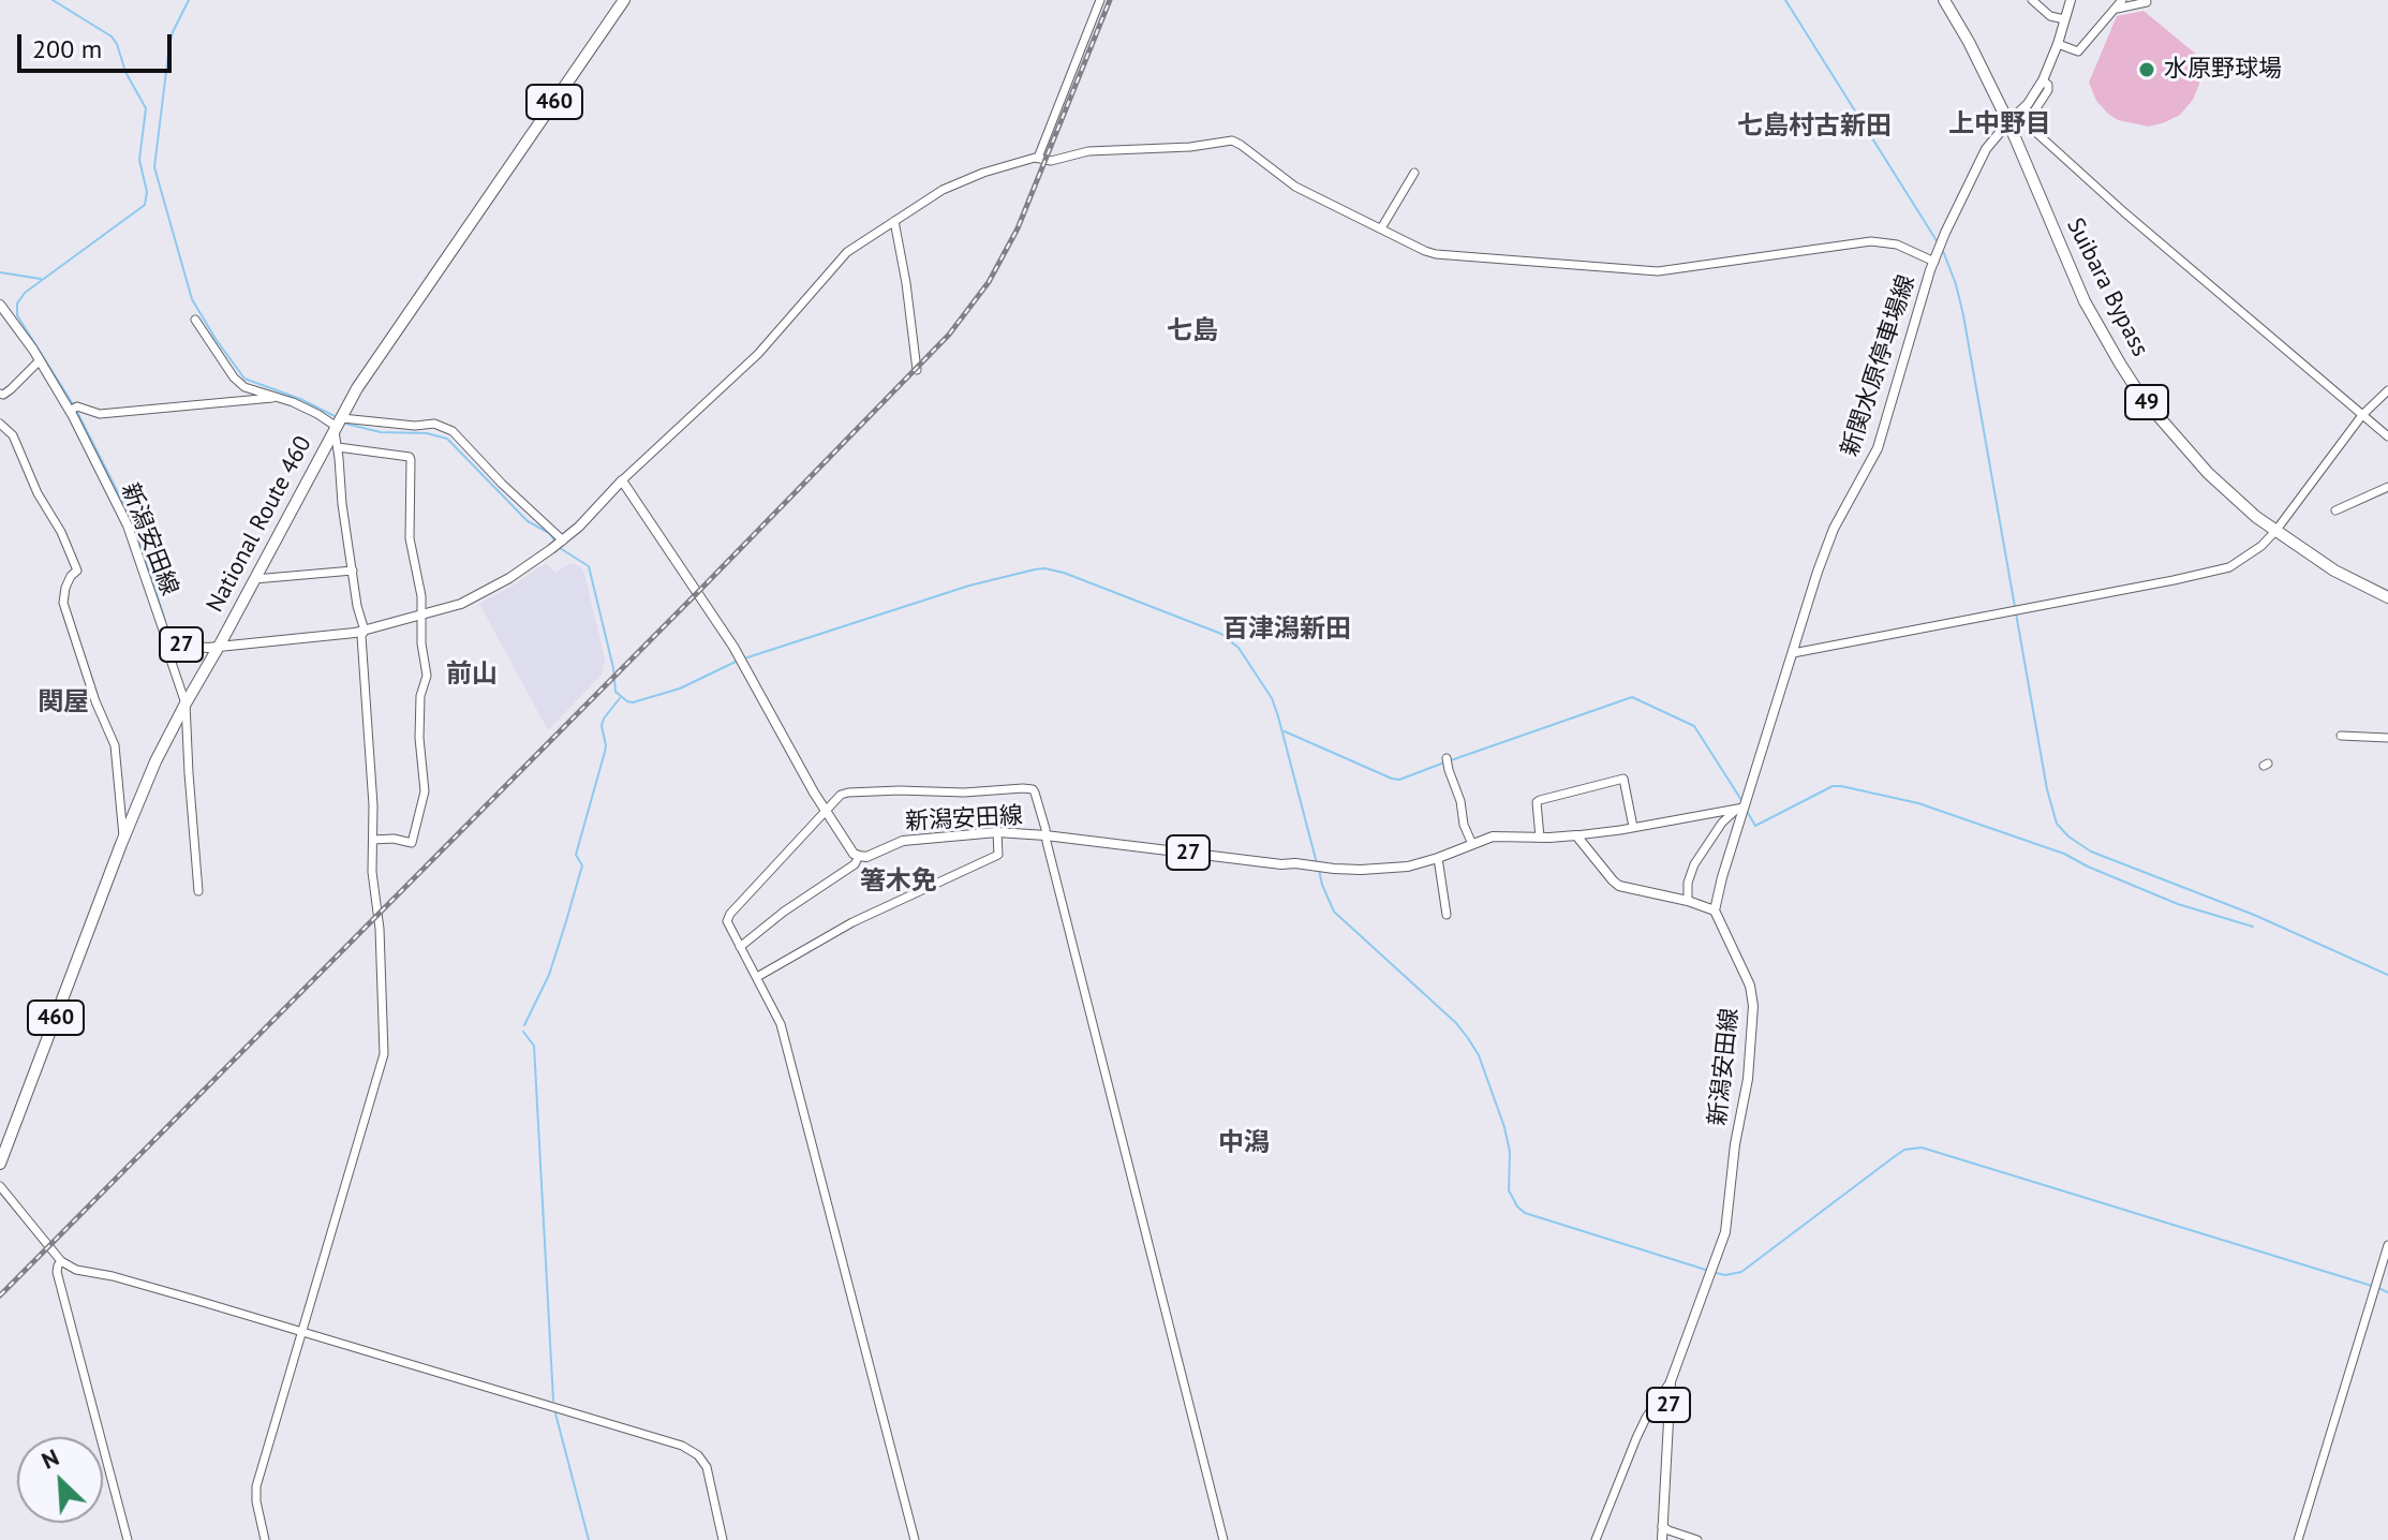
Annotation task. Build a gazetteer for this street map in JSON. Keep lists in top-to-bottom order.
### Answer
{
  "streets": {
    "highway": [
      "460",
      "Suibara Bypass",
      "49",
      "National Route 460"
    ],
    "main road": ["新関水原停車場線", "新潟安田線", "27"]
  },
  "crossings": [
    ["Suibara Bypass", "新関水原停車場線"],
    ["新関水原停車場線", "新潟安田線"],
    ["National Route 460", "新潟安田線"]
  ],
  "districts": [
    "上中野目",
    "七島村古新田",
    "七島",
    "百津潟新田",
    "前山",
    "関屋",
    "箸木免",
    "中潟"
  ],
  "places": ["水原野球場"],
  "scale_bar": "200 m",
  "north": "top left"
}
